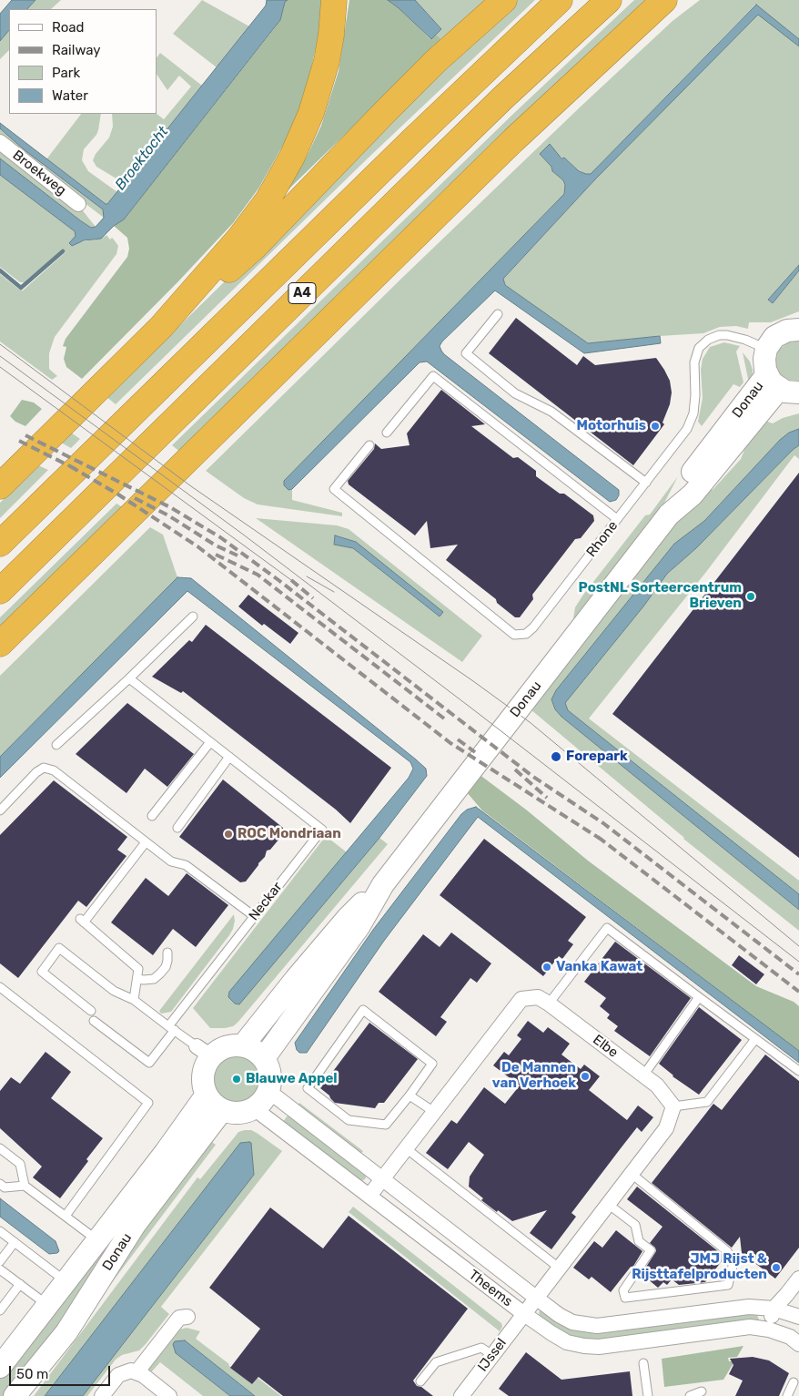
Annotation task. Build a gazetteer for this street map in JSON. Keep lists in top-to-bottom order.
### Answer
{
  "streets": {
    "highway": ["A4"],
    "main road": ["Donau"],
    "street": [
      "Broekweg",
      "Elbe",
      "Theems",
      "IJssel"
    ],
    "lane": ["Rhone", "Neckar"]
  },
  "crossings": [
    ["Donau", "Theems"],
    ["Elbe", "Theems"],
    ["Theems", "IJssel"]
  ],
  "water": ["Broektocht"],
  "places": [
    "Motorhuis",
    "PostNL Sorteercentrum Brieven",
    "Forepark",
    "ROC Mondriaan",
    "Vanka Kawat",
    "De Mannen van Verhoek",
    "Blauwe Appel",
    "JMJ Rijst & Rijsttafelproducten"
  ],
  "legend": [
    "Road",
    "Railway",
    "Park",
    "Water"
  ],
  "scale_bar": "50 m"
}
